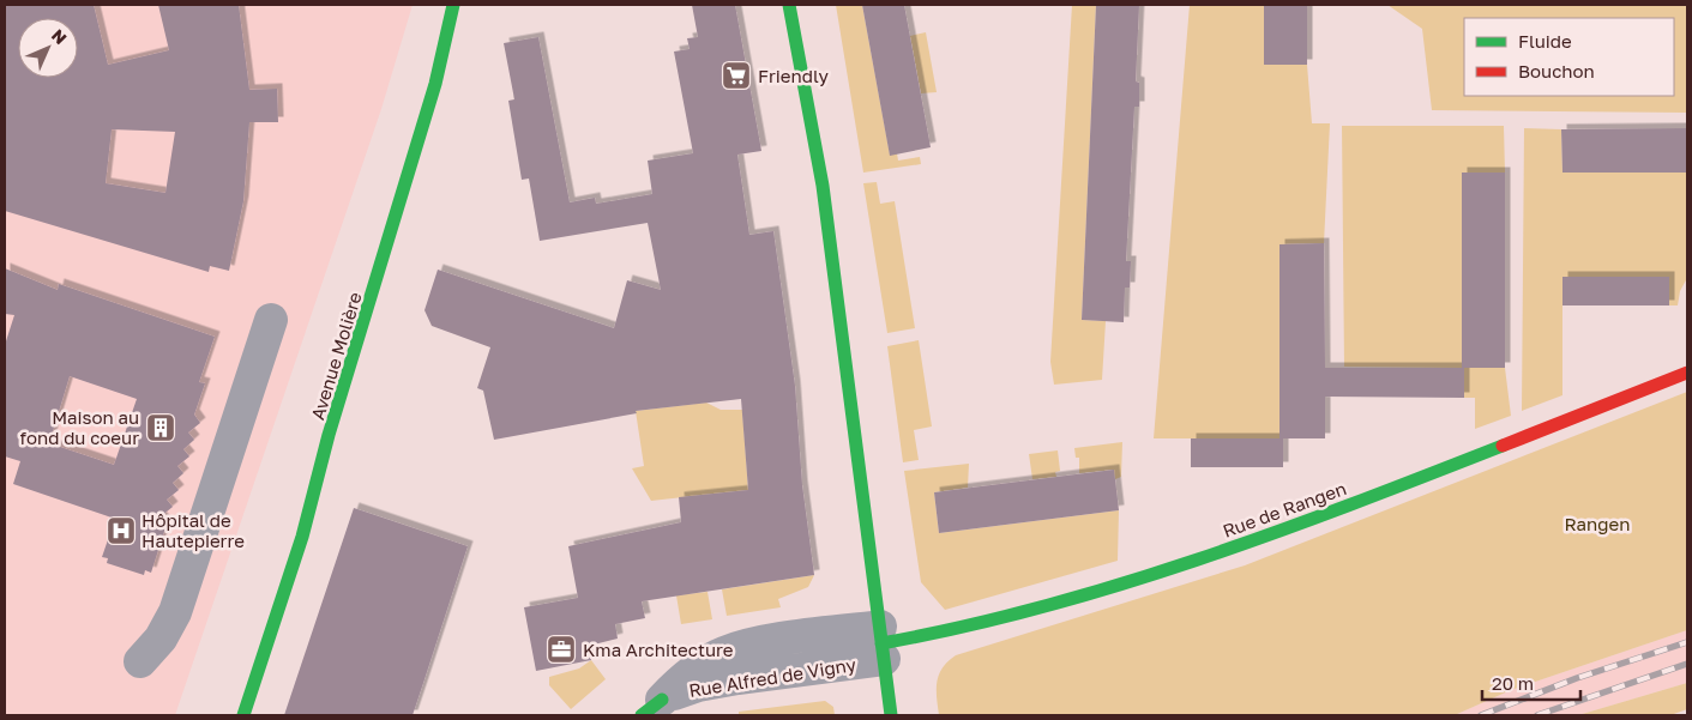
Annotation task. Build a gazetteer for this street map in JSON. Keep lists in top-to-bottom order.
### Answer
{
  "streets": {
    "street": ["Avenue Molière", "Rue de Rangen", "Rue Alfred de Vigny"]
  },
  "crossings": [
    ["Rue de Rangen", "Rue Alfred de Vigny"]
  ],
  "parks": ["Rangen"],
  "places": {
    "supermarket": ["Friendly"],
    "building": ["Maison au fond du coeur"],
    "hospital": ["Hôpital de Hautepierre"],
    "office": ["Kma Architecture"]
  },
  "legend": ["Fluide", "Bouchon"],
  "scale_bar": "20 m",
  "north": "top right"
}
